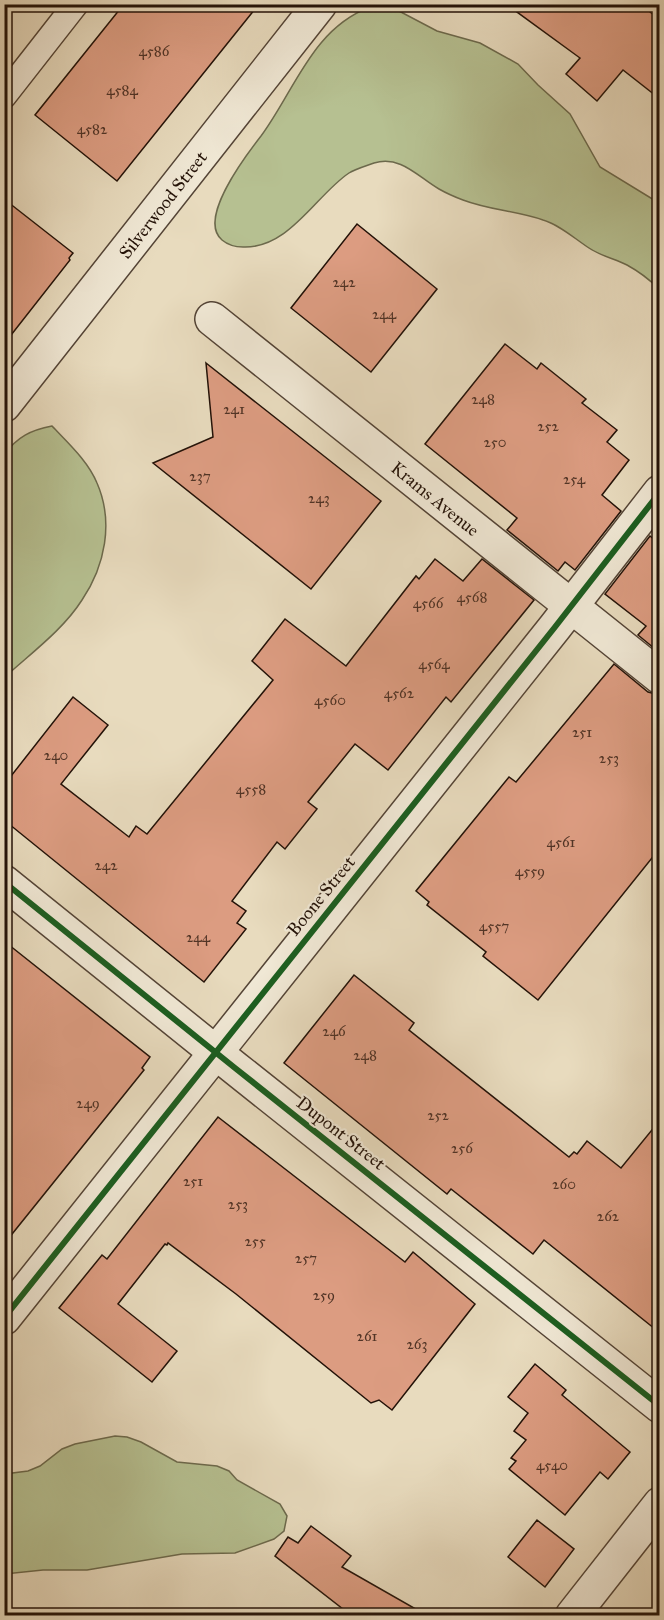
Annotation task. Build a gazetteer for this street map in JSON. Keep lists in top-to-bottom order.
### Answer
{
  "streets": {
    "street": [
      "Silverwood Street",
      "Krams Avenue",
      "Boone Street",
      "Dupont Street"
    ]
  },
  "crossings": [
    ["Krams Avenue", "Boone Street"],
    ["Boone Street", "Dupont Street"]
  ],
  "house_numbers": [
    "4586",
    "4584",
    "4582",
    "242",
    "244",
    "248",
    "241",
    "252",
    "250",
    "237",
    "254",
    "243",
    "4568",
    "4566",
    "4564",
    "4562",
    "4560",
    "251",
    "240",
    "253",
    "4558",
    "4561",
    "242",
    "4559",
    "4557",
    "244",
    "246",
    "248",
    "249",
    "252",
    "256",
    "251",
    "260",
    "253",
    "262",
    "255",
    "257",
    "259",
    "261",
    "263",
    "4540"
  ]
}
